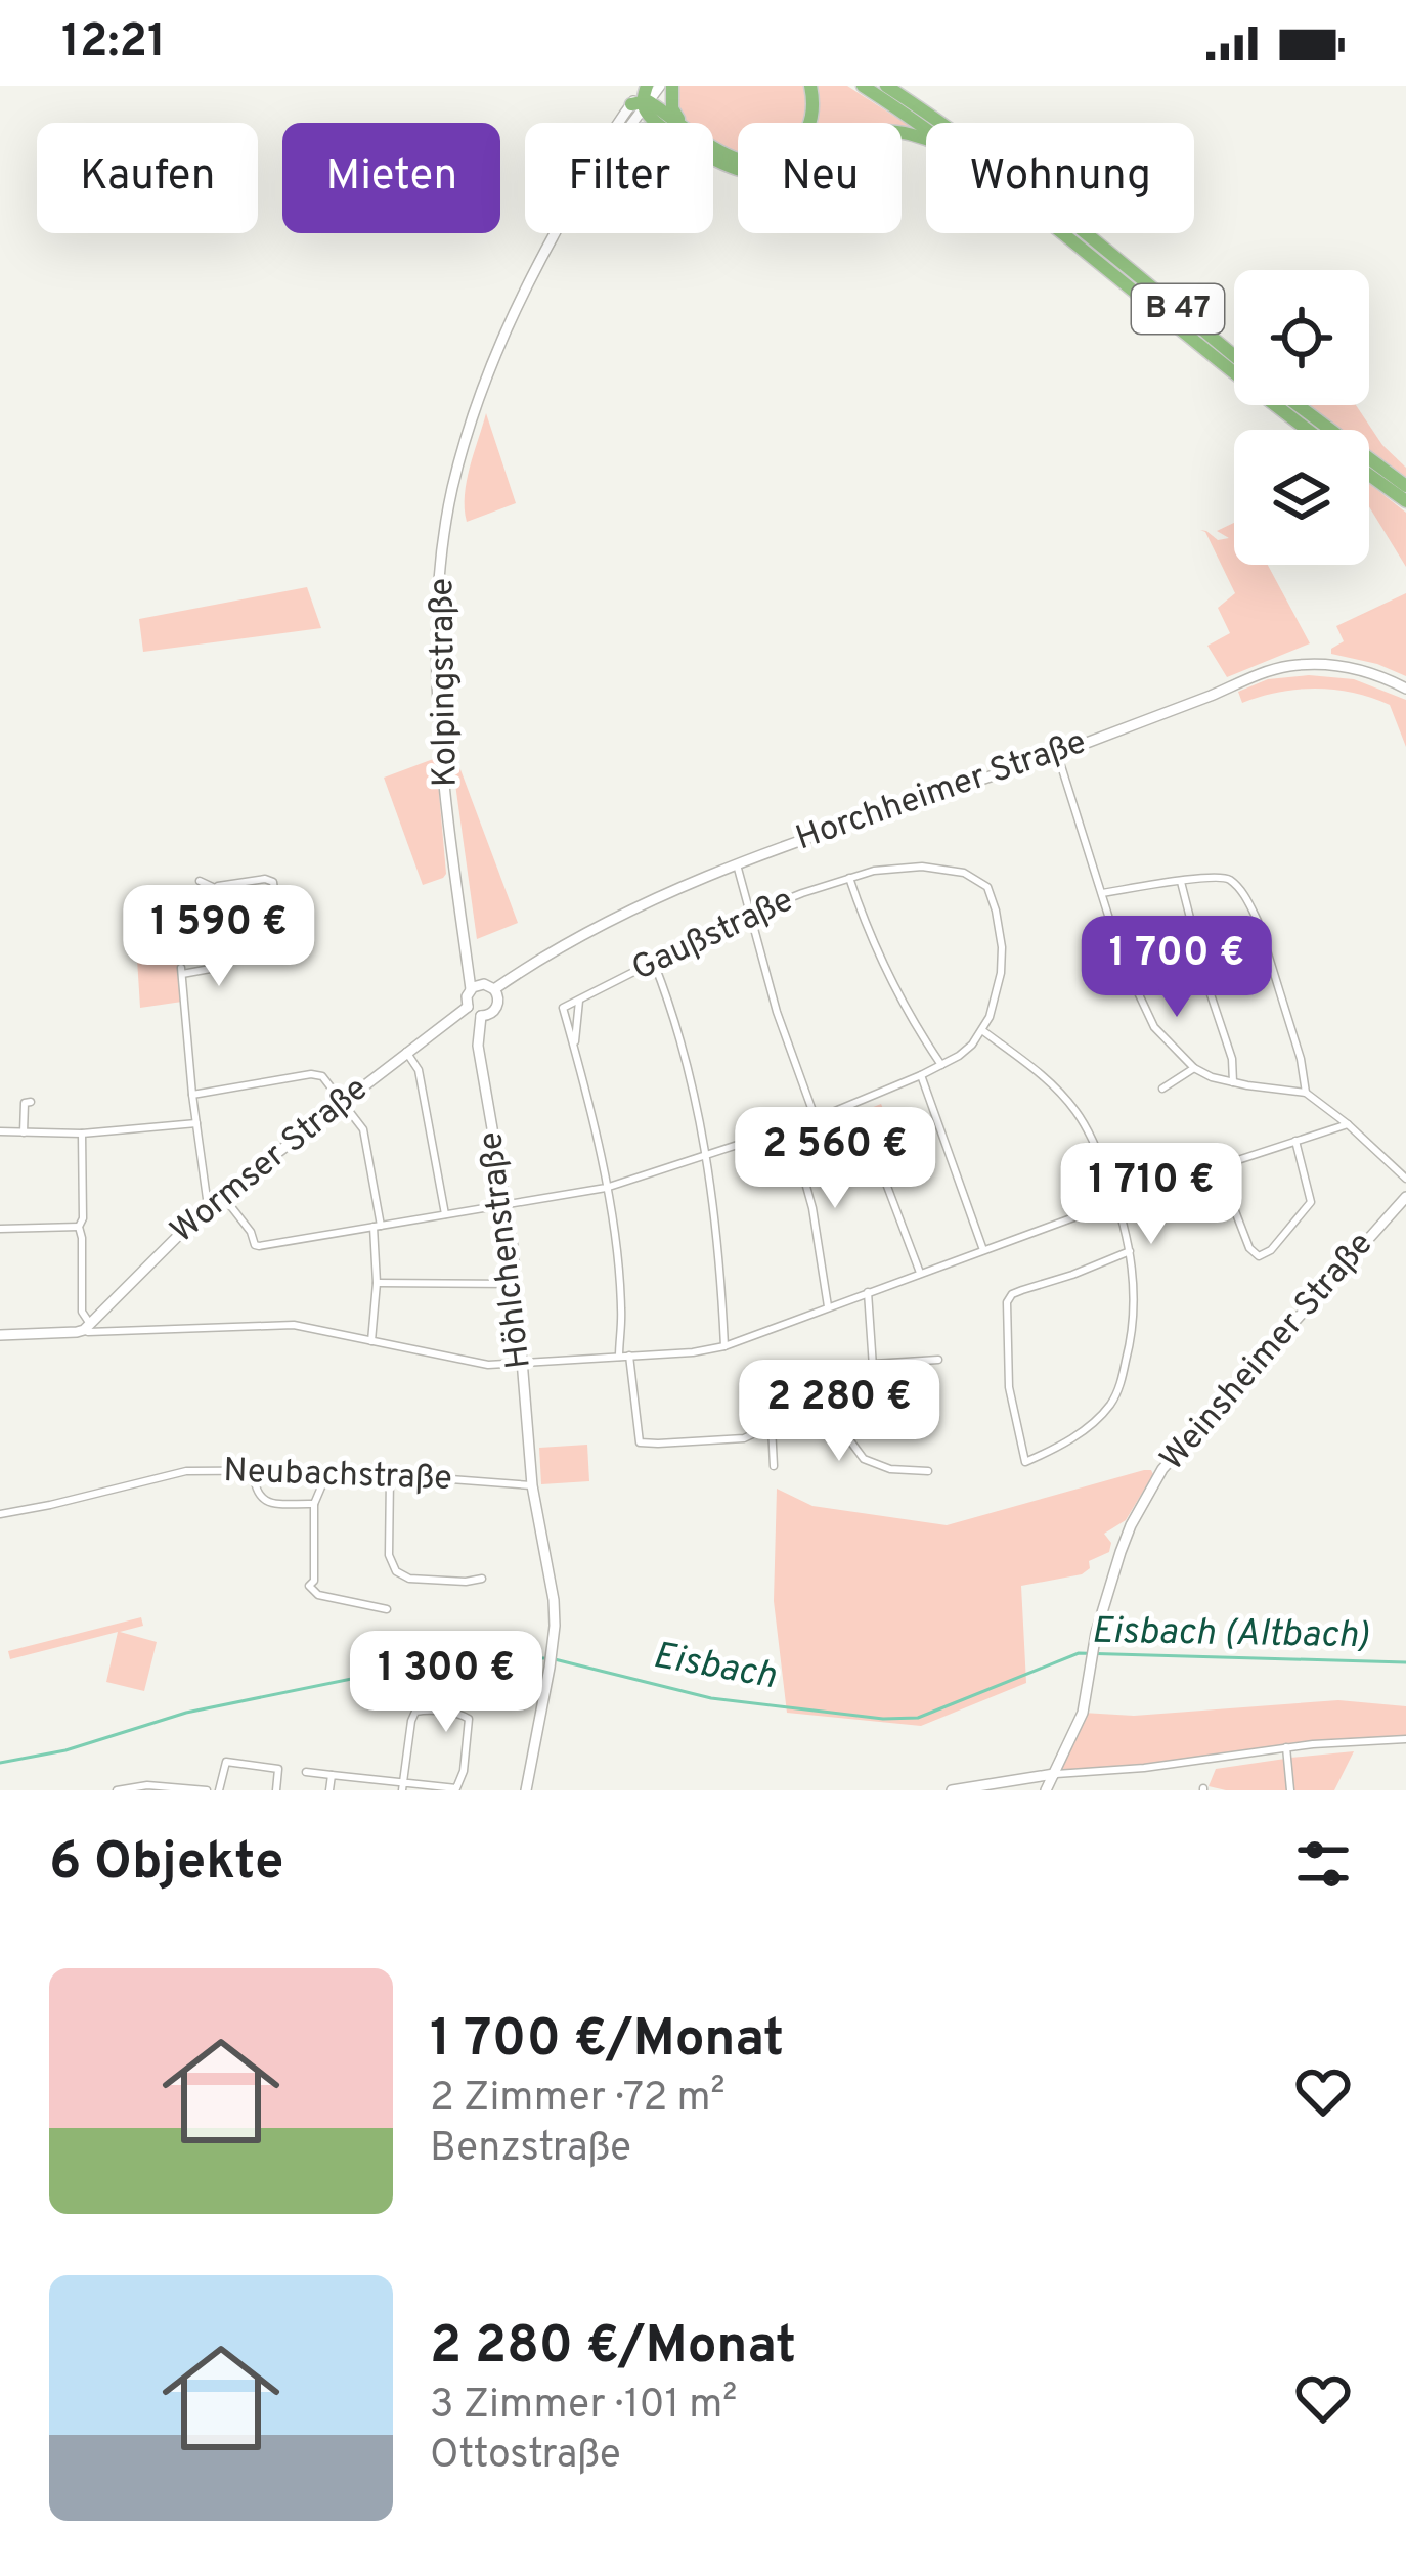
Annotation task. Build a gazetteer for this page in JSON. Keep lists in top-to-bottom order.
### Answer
{
  "streets": {
    "highway": ["B 47"],
    "main road": [
      "Kolpingstraße",
      "Horchheimer Straße",
      "Wormser Straße",
      "Höhlchenstraße",
      "Weinsheimer Straße"
    ],
    "street": ["Gaußstraße", "Neubachstraße"]
  },
  "crossings": [
    ["Kolpingstraße", "Horchheimer Straße"],
    ["Kolpingstraße", "Wormser Straße"],
    ["Kolpingstraße", "Höhlchenstraße"],
    ["Horchheimer Straße", "Wormser Straße"],
    ["Horchheimer Straße", "Höhlchenstraße"],
    ["Wormser Straße", "Höhlchenstraße"],
    ["Höhlchenstraße", "Neubachstraße"]
  ],
  "water": ["Eisbach (Altbach)", "Eisbach"],
  "page": {
    "status": "12:21",
    "chip": [
      "Kaufen",
      "Mieten",
      "Filter",
      "Neu",
      "Wohnung"
    ],
    "price": [
      "1 590 €",
      "1 700 €",
      "2 560 €",
      "1 710 €",
      "2 280 €",
      "1 300 €"
    ],
    "heading": "6 Objekte",
    "list": [
      {
        "name": "1 700 €/Monat",
        "note": "2 Zimmer · 72 m² · Benzstraße"
      },
      {
        "name": "2 280 €/Monat",
        "note": "3 Zimmer · 101 m² · Ottostraße"
      }
    ]
  }
}
